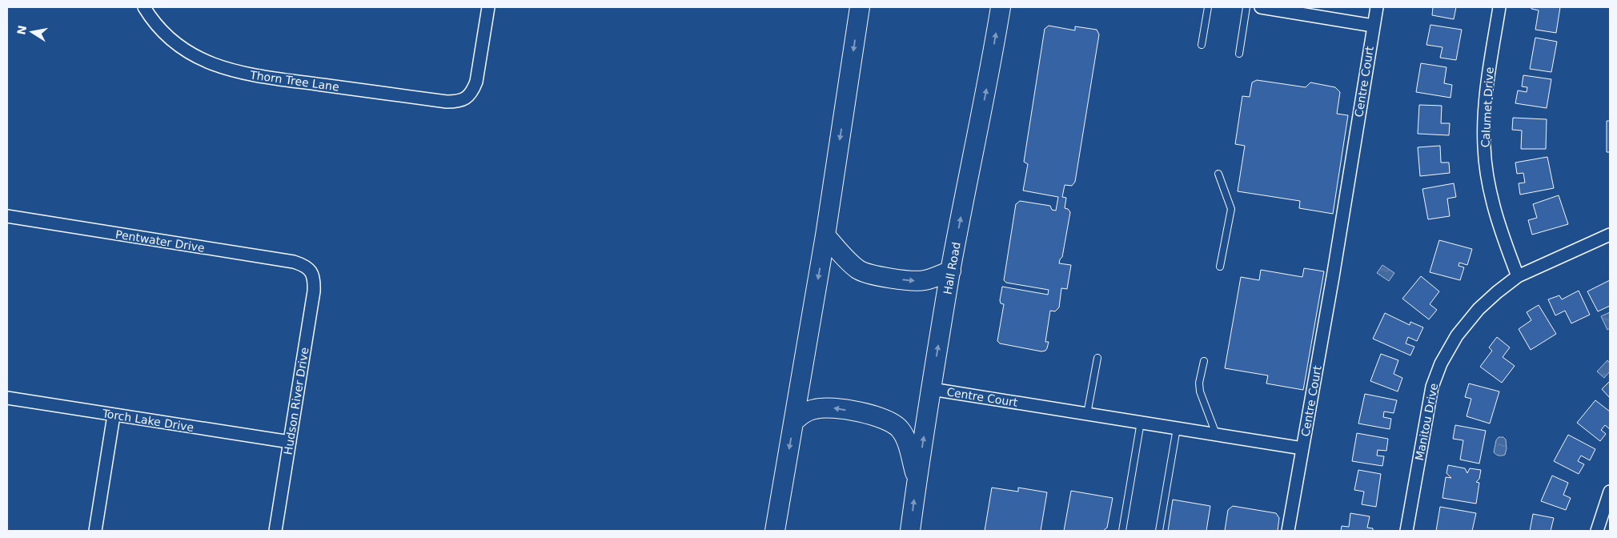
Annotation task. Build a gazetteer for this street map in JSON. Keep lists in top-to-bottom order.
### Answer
{
  "streets": {
    "highway": ["Hall Road"],
    "street": [
      "Thorn Tree Lane",
      "Centre Court",
      "Calumet Drive",
      "Pentwater Drive",
      "Hudson River Drive",
      "Torch Lake Drive",
      "Manitou Drive"
    ]
  },
  "crossings": [
    ["Centre Court", "Hall Road"],
    ["Calumet Drive", "Manitou Drive"],
    ["Pentwater Drive", "Hudson River Drive"],
    ["Hudson River Drive", "Torch Lake Drive"]
  ],
  "north": "left"
}
